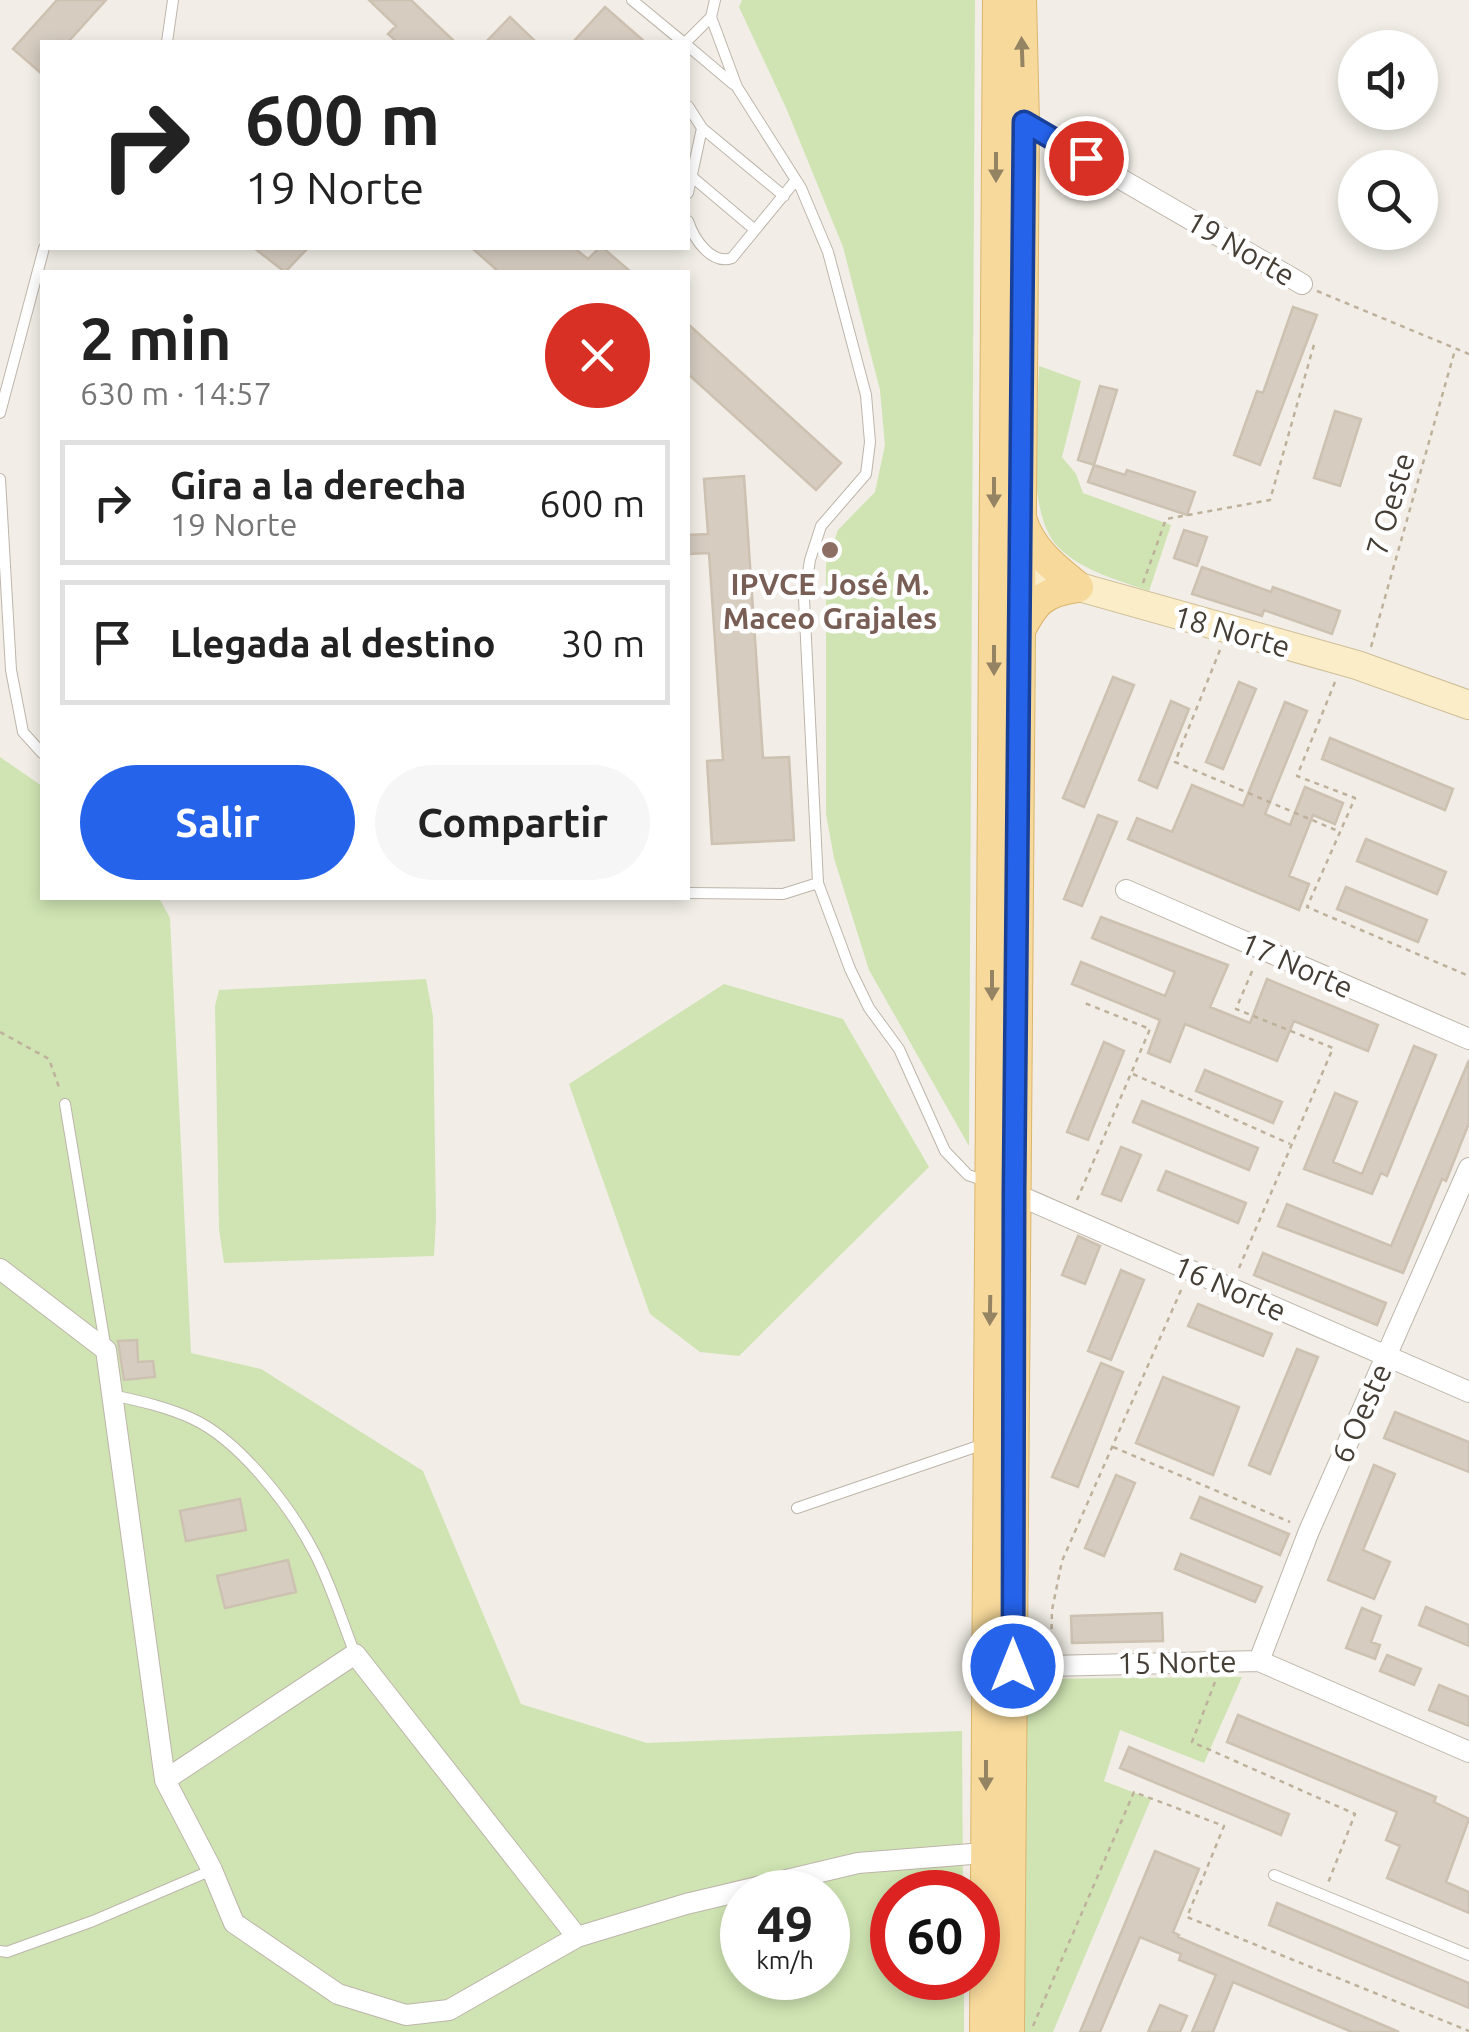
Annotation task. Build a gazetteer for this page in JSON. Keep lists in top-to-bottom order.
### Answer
{
  "streets": {
    "main road": ["18 Norte"],
    "street": [
      "19 Norte",
      "17 Norte",
      "16 Norte",
      "6 Oeste",
      "15 Norte"
    ],
    "path": ["7 Oeste"]
  },
  "crossings": [
    ["19 Norte", "7 Oeste"],
    ["7 Oeste", "18 Norte"],
    ["16 Norte", "6 Oeste"],
    ["6 Oeste", "15 Norte"]
  ],
  "places": ["IPVCE José M. Maceo Grajales"],
  "page": {
    "turn": ["600 m", "19 Norte"],
    "heading": ["2 min", "630 m · 14:57"],
    "list": [
      {
        "name": "Gira a la derecha",
        "note": "19 Norte",
        "value": "600 m"
      },
      {
        "name": "Llegada al destino",
        "value": "30 m"
      }
    ],
    "buttons": ["Salir", "Compartir"],
    "speed": "49 km/h",
    "limit": "60"
  }
}
